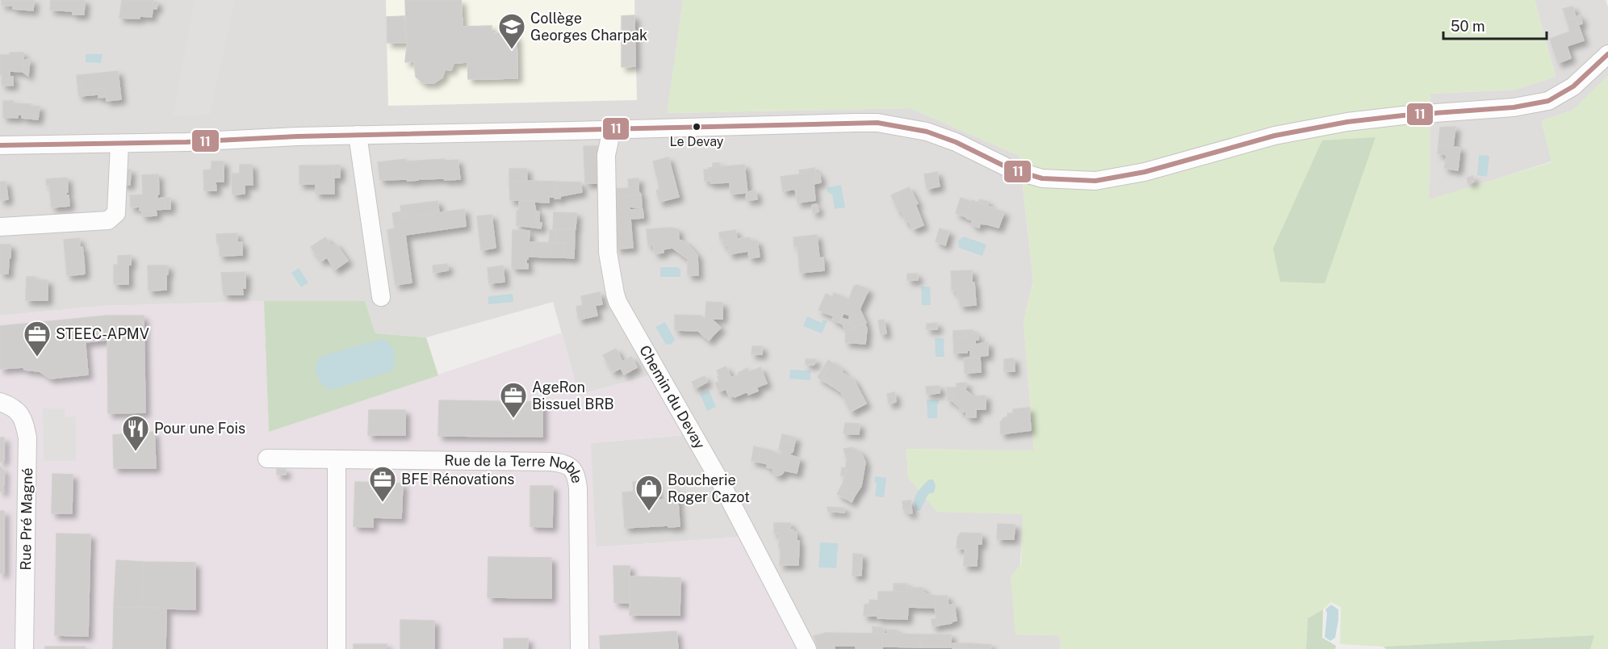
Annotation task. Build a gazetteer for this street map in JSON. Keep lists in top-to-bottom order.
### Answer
{
  "streets": {
    "street": ["Chemin du Devay", "Rue de la Terre Noble", "Rue Pré Magné"]
  },
  "places": {
    "school or university": ["Collège Georges Charpak"],
    "other": ["Le Devay"],
    "office": ["STEEC-APMV", "AgeRon Bissuel BRB", "BFE Rénovations"],
    "restaurant": ["Pour une Fois"],
    "shop": ["Boucherie Roger Cazot"]
  },
  "lines": ["transit line 11"],
  "scale_bar": "50 m"
}
